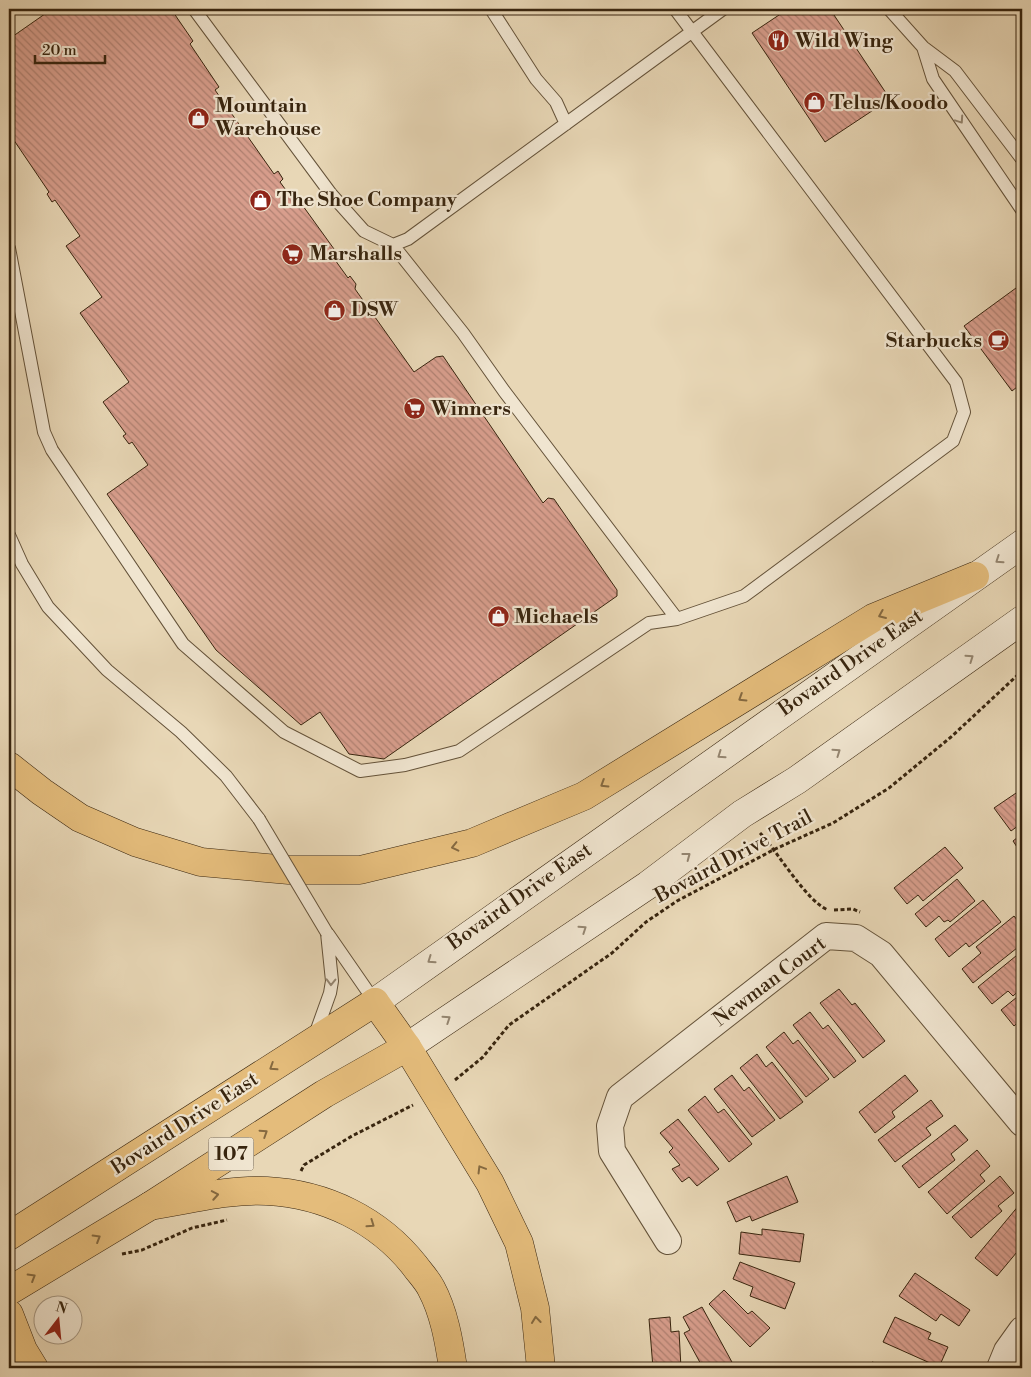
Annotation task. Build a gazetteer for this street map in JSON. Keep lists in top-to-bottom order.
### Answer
{
  "streets": {
    "main road": ["Bovaird Drive East", "107"],
    "street": ["Newman Court"],
    "path": ["Bovaird Drive Trail"]
  },
  "places": {
    "restaurant": ["Wild Wing"],
    "shop": [
      "Telus/Koodo",
      "Mountain Warehouse",
      "The Shoe Company",
      "DSW",
      "Michaels"
    ],
    "supermarket": ["Marshalls", "Winners"],
    "cafe": ["Starbucks"]
  },
  "scale_bar": "20 m",
  "north": "top"
}
